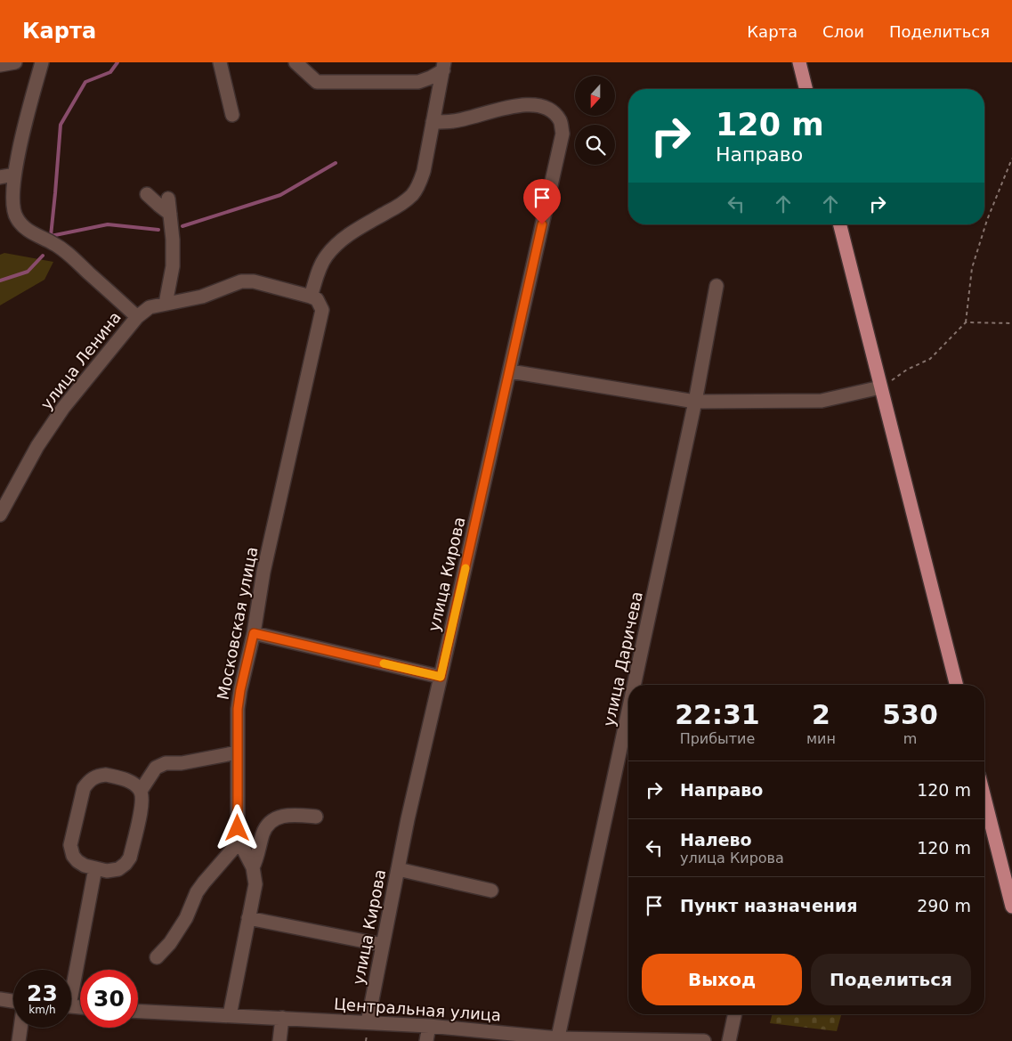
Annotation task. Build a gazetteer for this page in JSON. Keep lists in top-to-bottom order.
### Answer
{
  "streets": {
    "street": [
      "улица Ленина",
      "улица Кирова",
      "Московская улица",
      "улица Даричева",
      "Центральная улица"
    ]
  },
  "crossings": [
    ["улица Кирова", "Центральная улица"],
    ["Московская улица", "Центральная улица"],
    ["улица Даричева", "Центральная улица"]
  ],
  "north": "bottom",
  "page": {
    "header": "Карта",
    "nav": ["Карта", "Слои", "Поделиться"],
    "turn": ["120 m", "Направо"],
    "eta": [
      "22:31",
      "Прибытие",
      "2",
      "мин",
      "530",
      "m"
    ],
    "list": [
      {
        "name": "Направо",
        "value": "120 m"
      },
      {
        "name": "Налево",
        "note": "улица Кирова",
        "value": "120 m"
      },
      {
        "name": "Пункт назначения",
        "value": "290 m"
      }
    ],
    "buttons": ["Выход", "Поделиться"],
    "speed": "23 km/h",
    "limit": "30"
  }
}
